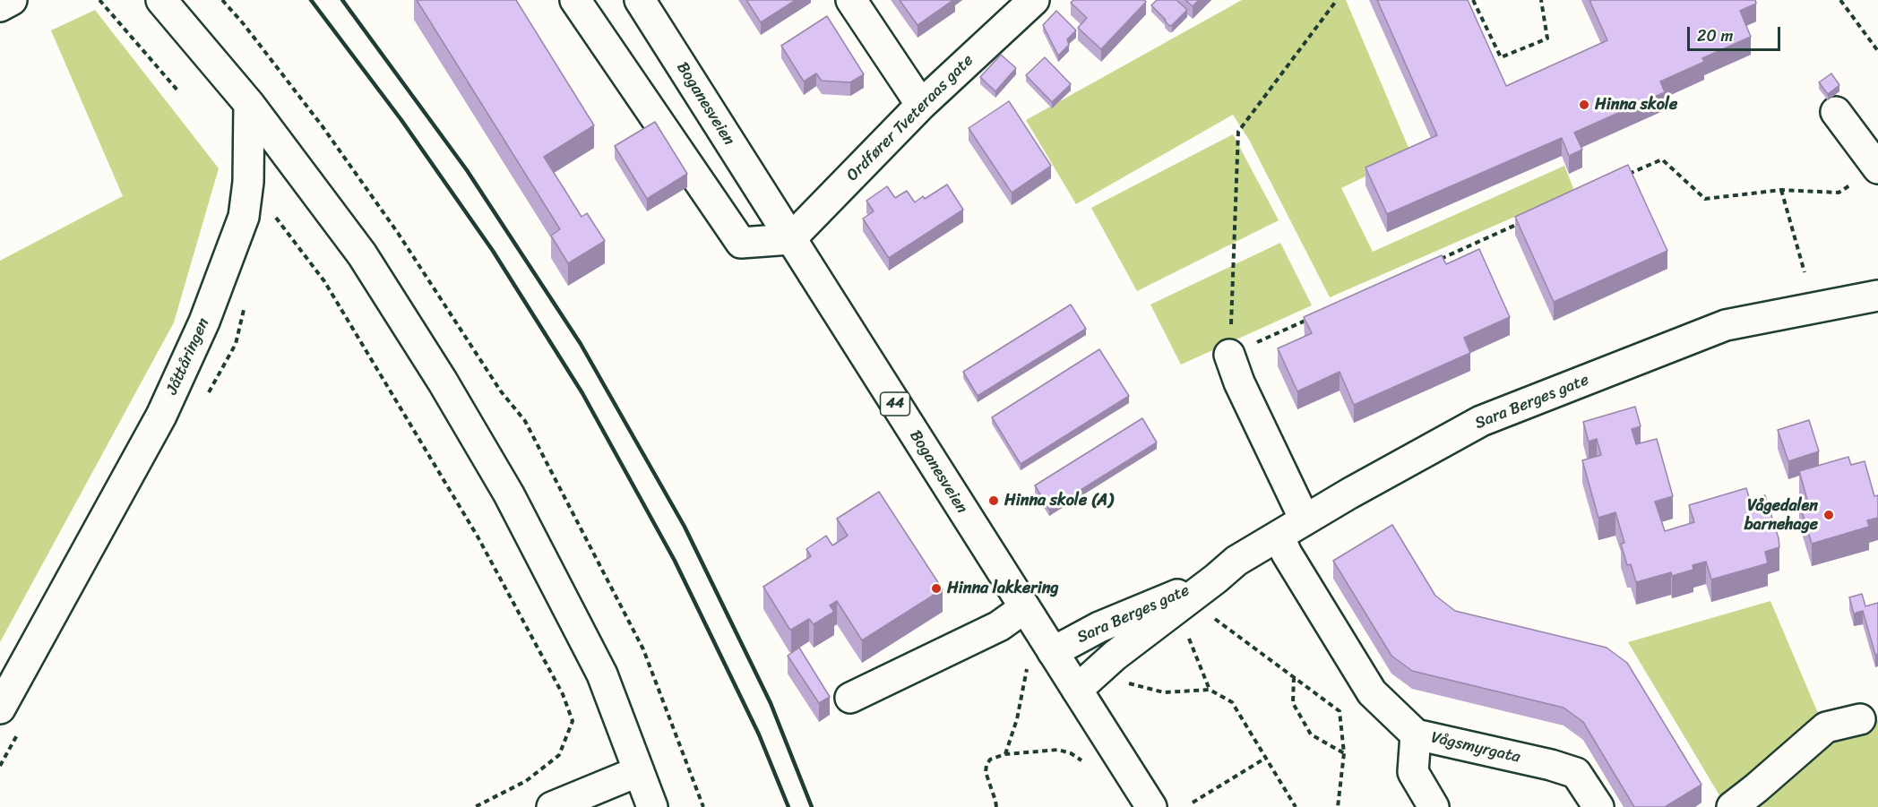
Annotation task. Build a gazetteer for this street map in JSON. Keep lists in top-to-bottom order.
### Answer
{
  "streets": {
    "street": [
      "Boganesveien",
      "Ordfører Tveteraas gate",
      "Jåttåringen",
      "Sara Berges gate",
      "44",
      "Vågsmyrgata"
    ]
  },
  "crossings": [
    ["Boganesveien", "Ordfører Tveteraas gate"],
    ["Boganesveien", "Sara Berges gate"],
    ["Sara Berges gate", "Vågsmyrgata"]
  ],
  "places": [
    "Hinna skole",
    "Hinna skole (A)",
    "Vågedalen barnehage",
    "Hinna lakkering"
  ],
  "scale_bar": "20 m"
}
